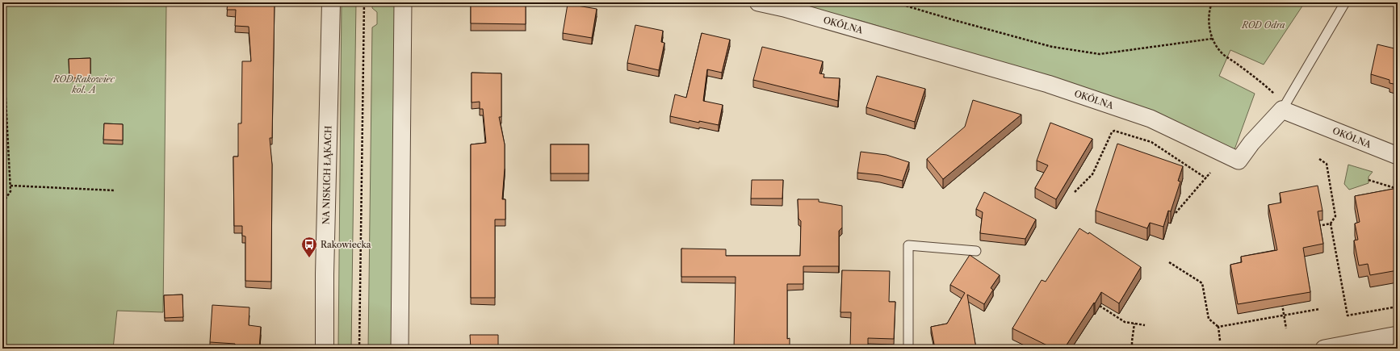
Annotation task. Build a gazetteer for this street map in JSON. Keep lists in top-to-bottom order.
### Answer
{
  "streets": {
    "street": ["OKÓLNA", "NA NISKICH ŁĄKACH"]
  },
  "parks": ["ROD Odra", "ROD Rakowiec kol. A"],
  "places": {
    "bus stop": ["Rakowiecka"]
  }
}
